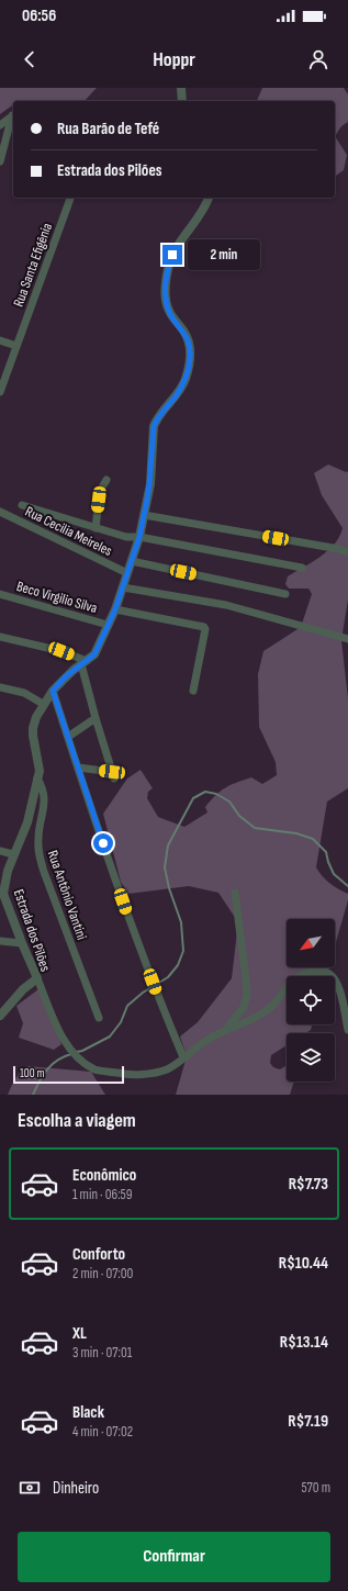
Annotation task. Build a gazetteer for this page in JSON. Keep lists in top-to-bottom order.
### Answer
{
  "streets": {
    "street": [
      "Rua Santa Efigênia",
      "Rua Cecilia Meireles",
      "Beco Virgilio Silva",
      "Rua Antônio Vantini",
      "Estrada dos Pilões"
    ]
  },
  "crossings": [
    ["Rua Cecilia Meireles", "Estrada dos Pilões"],
    ["Beco Virgilio Silva", "Estrada dos Pilões"],
    ["Rua Antônio Vantini", "Estrada dos Pilões"]
  ],
  "scale_bar": "100 m",
  "north": "bottom left",
  "page": {
    "status": "06:56",
    "header": "Hoppr",
    "banner": ["Rua Barão de Tefé", "Estrada dos Pilões"],
    "bubble": "2 min",
    "scale": "100 m",
    "heading": "Escolha a viagem",
    "list": [
      {
        "name": "Econômico",
        "note": "1 min · 06:59",
        "value": "R$7.73"
      },
      {
        "name": "Conforto",
        "note": "2 min · 07:00",
        "value": "R$10.44"
      },
      {
        "name": "XL",
        "note": "3 min · 07:01",
        "value": "R$13.14"
      },
      {
        "name": "Black",
        "note": "4 min · 07:02",
        "value": "R$7.19"
      }
    ],
    "pay": ["Dinheiro", "570 m"],
    "buttons": "Confirmar"
  }
}
